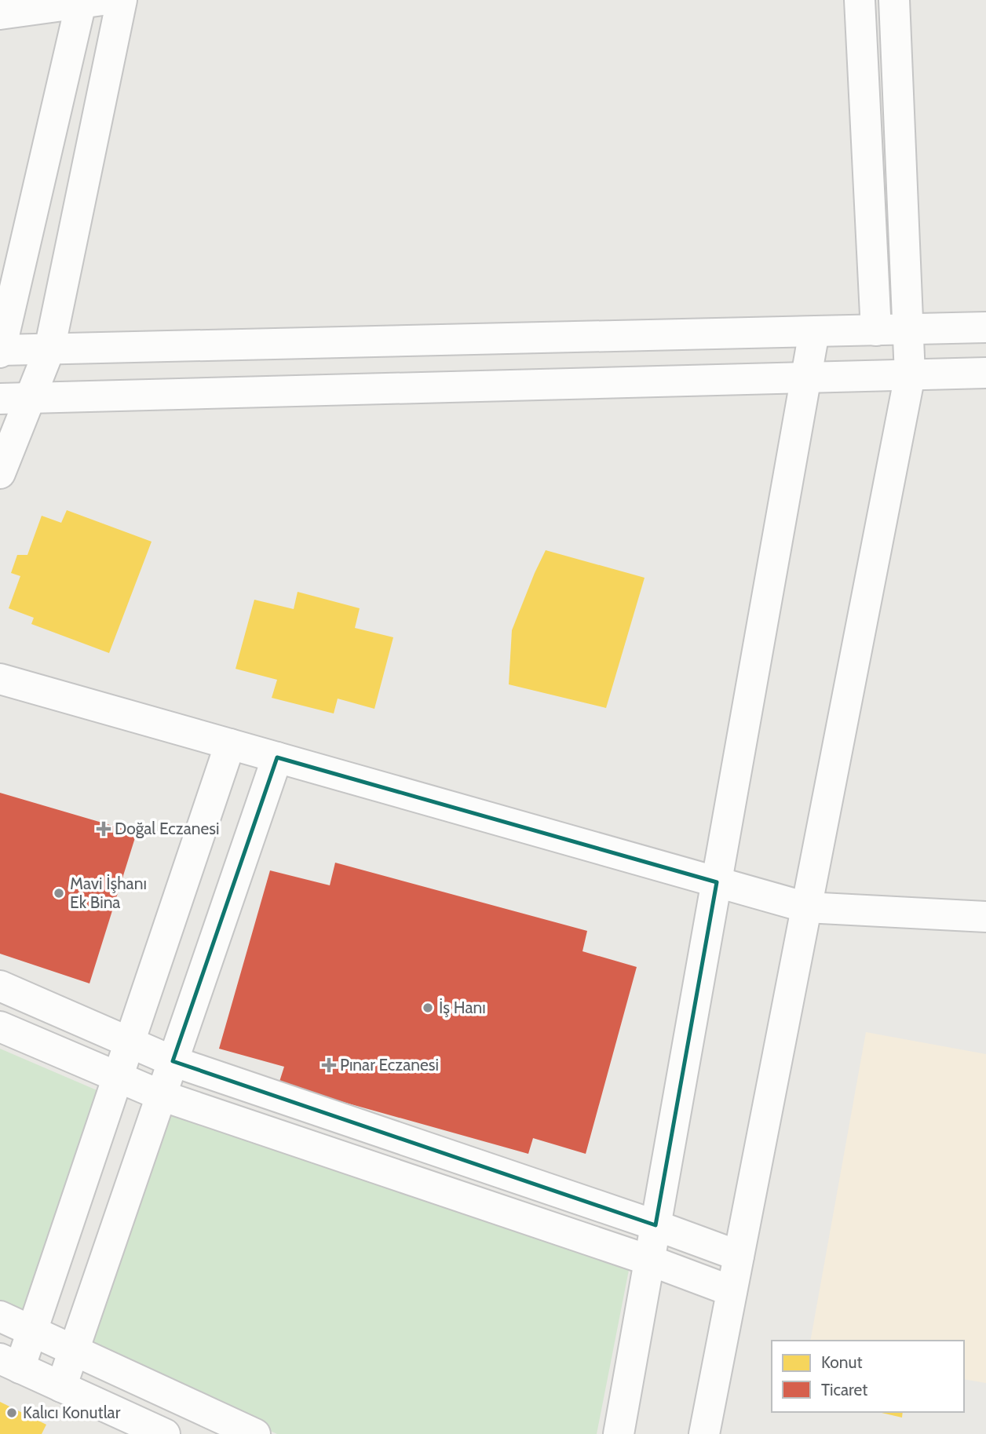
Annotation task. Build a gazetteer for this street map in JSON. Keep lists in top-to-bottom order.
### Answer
{
  "places": {
    "health": ["Doğal Eczanesi", "Pınar Eczanesi"],
    "other": ["Mavi İşhanı Ek Bina", "İş Hanı", "Kalıcı Konutlar"]
  },
  "legend": ["Konut", "Ticaret"]
}
